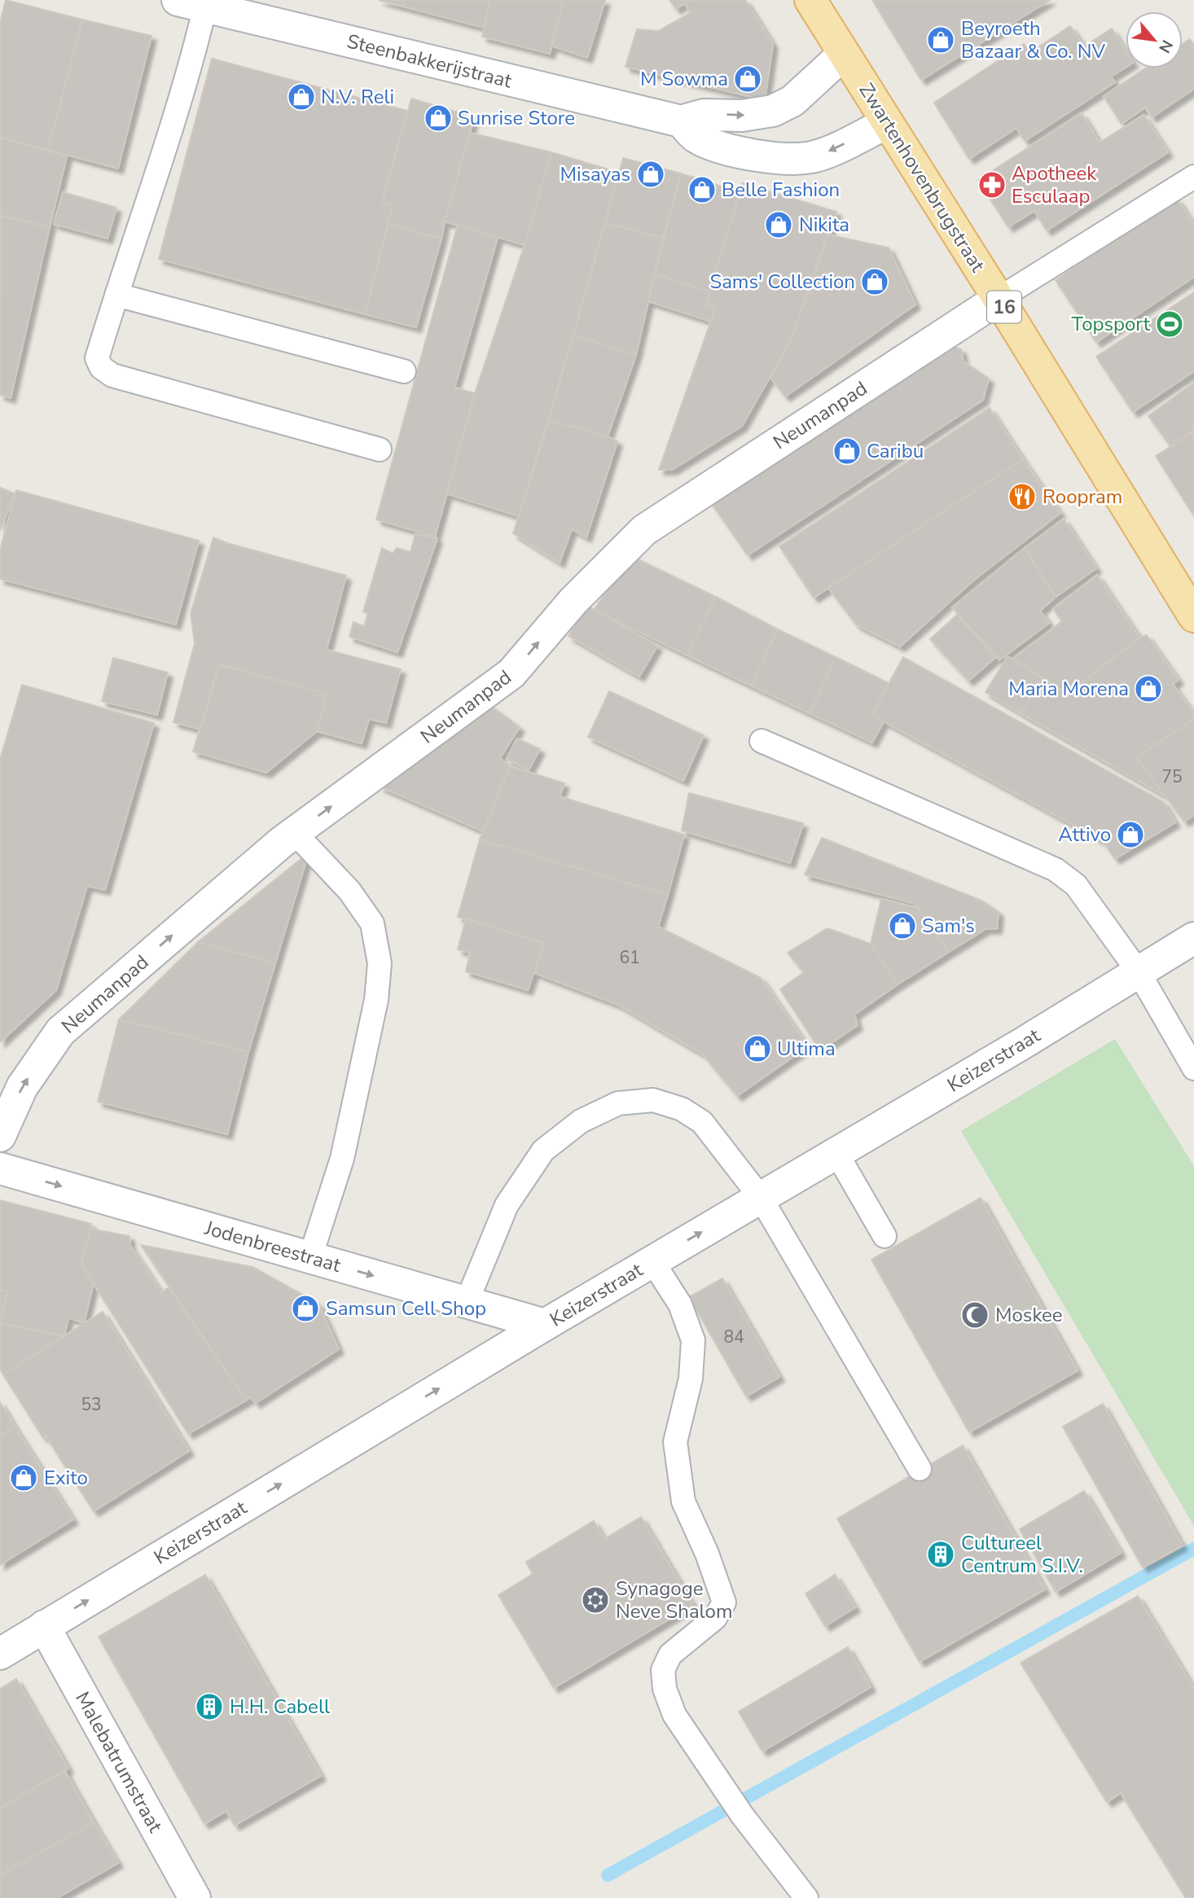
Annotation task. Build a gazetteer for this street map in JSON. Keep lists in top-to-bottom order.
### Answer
{
  "streets": {
    "main road": ["Zwartenhovenbrugstraat", "16"],
    "street": [
      "Steenbakkerijstraat",
      "Neumanpad",
      "Keizerstraat",
      "Jodenbreestraat",
      "Malebatrumstraat"
    ]
  },
  "crossings": [
    ["Steenbakkerijstraat", "Zwartenhovenbrugstraat"],
    ["Zwartenhovenbrugstraat", "Neumanpad"],
    ["Keizerstraat", "Jodenbreestraat"],
    ["Keizerstraat", "Malebatrumstraat"]
  ],
  "one_way": ["Neumanpad", "Keizerstraat", "Jodenbreestraat"],
  "places": {
    "shop": [
      "Beyroeth Bazaar & Co. NV",
      "M Sowma",
      "N.V. Reli",
      "Sunrise Store",
      "Misayas",
      "Belle Fashion",
      "Nikita",
      "Sams' Collection",
      "Caribu",
      "Maria Morena",
      "Attivo",
      "Sam's",
      "Ultima",
      "Samsun Cell Shop",
      "Exito"
    ],
    "pharmacy": ["Apotheek Esculaap"],
    "sports": ["Topsport"],
    "restaurant": ["Roopram"],
    "mosque": ["Moskee"],
    "building": ["Cultureel Centrum S.I.V.", "H.H. Cabell"],
    "synagogue": ["Synagoge Neve Shalom"]
  },
  "house_numbers": [
    "75",
    "61",
    "84",
    "53"
  ],
  "north": "bottom right"
}
